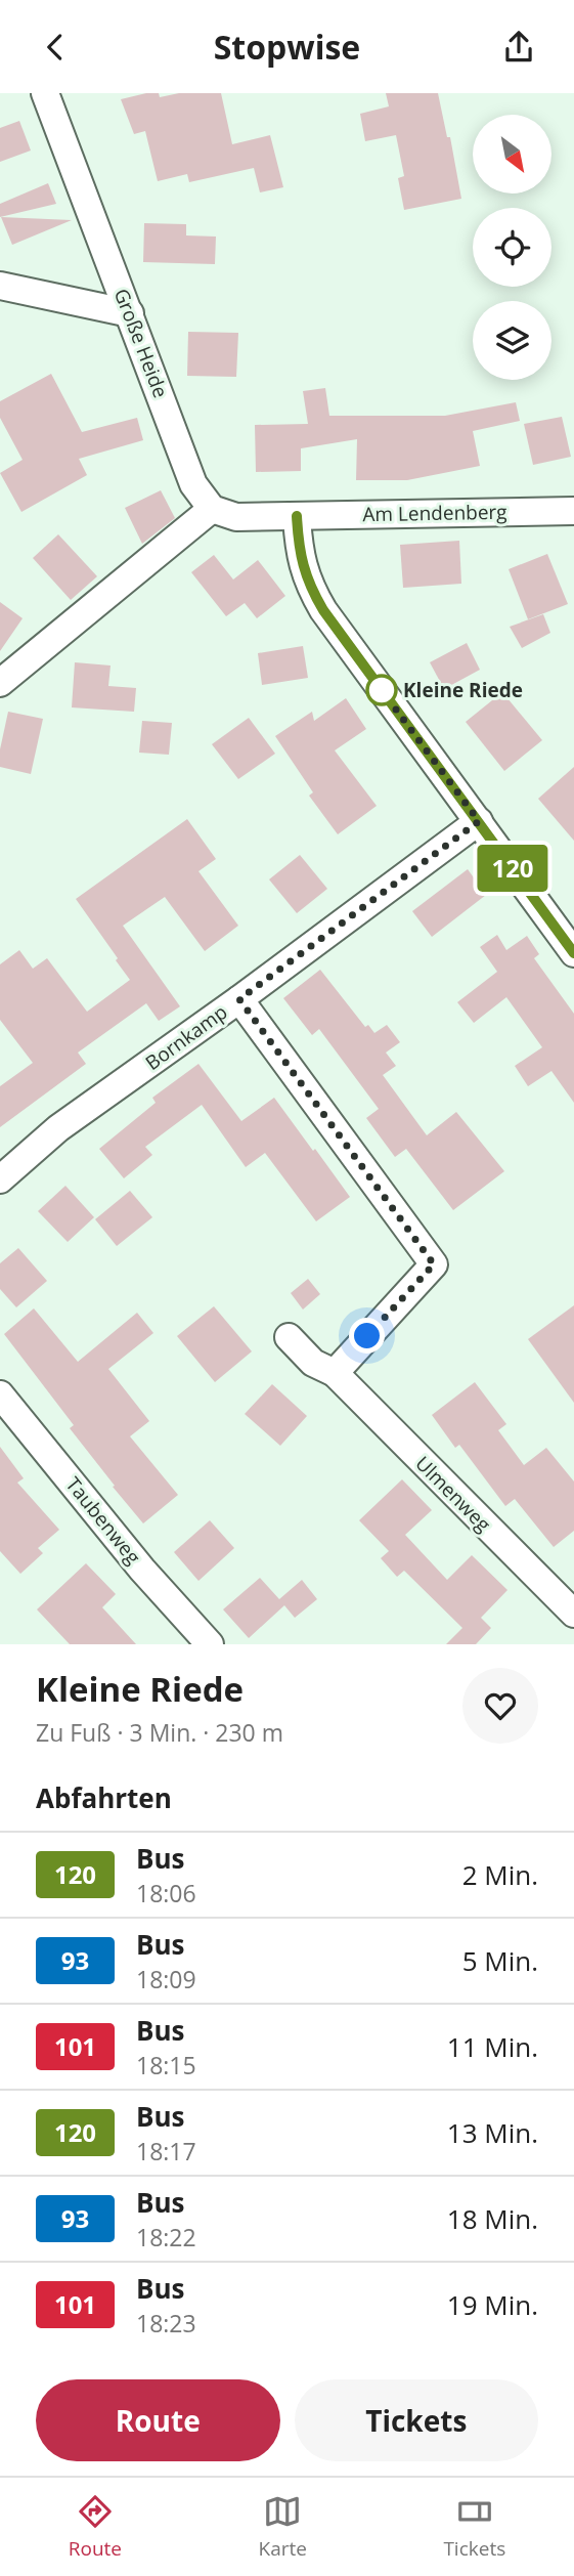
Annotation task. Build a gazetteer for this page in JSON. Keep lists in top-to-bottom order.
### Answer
{
  "streets": {
    "street": [
      "Große Heide",
      "Am Lendenberg",
      "Bornkamp",
      "Ulmenweg",
      "Taubenweg"
    ]
  },
  "places": ["Kleine Riede"],
  "lines": ["bus line 120"],
  "north": "bottom right",
  "page": {
    "header": "Stopwise",
    "on_map": "120",
    "heading": [
      ["Kleine Riede", "Zu Fuß · 3 Min. · 230 m"],
      "Abfahrten"
    ],
    "list": [
      {
        "mark": "120",
        "name": "Bus",
        "note": "18:06",
        "value": "2 Min."
      },
      {
        "mark": "93",
        "name": "Bus",
        "note": "18:09",
        "value": "5 Min."
      },
      {
        "mark": "101",
        "name": "Bus",
        "note": "18:15",
        "value": "11 Min."
      },
      {
        "mark": "120",
        "name": "Bus",
        "note": "18:17",
        "value": "13 Min."
      },
      {
        "mark": "93",
        "name": "Bus",
        "note": "18:22",
        "value": "18 Min."
      },
      {
        "mark": "101",
        "name": "Bus",
        "note": "18:23",
        "value": "19 Min."
      }
    ],
    "buttons": ["Route", "Tickets"],
    "tabs": ["Route", "Karte", "Tickets"]
  }
}
